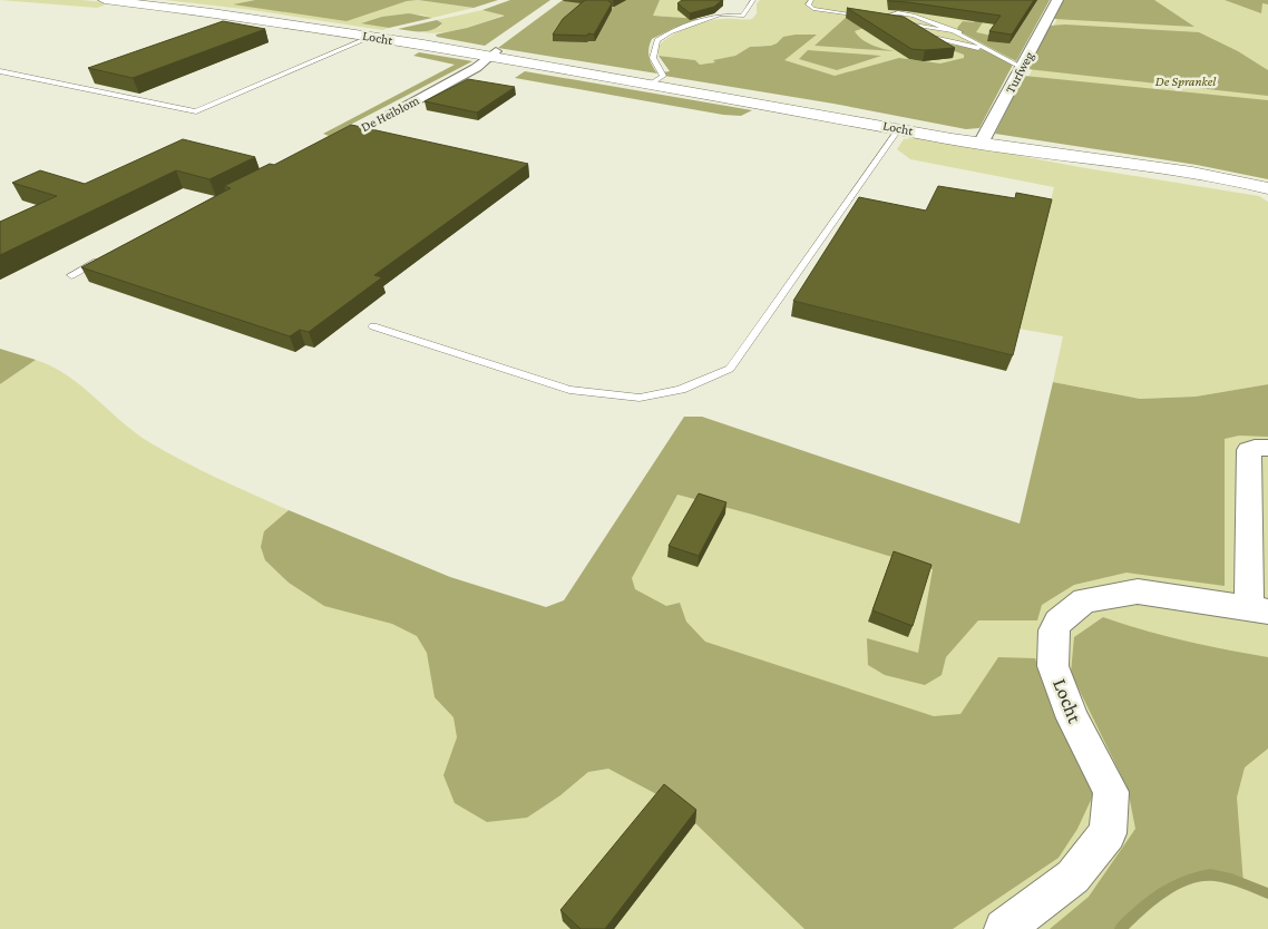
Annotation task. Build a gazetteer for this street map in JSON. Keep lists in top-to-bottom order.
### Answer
{
  "streets": {
    "street": ["Locht", "Turfweg", "De Heiblom"]
  },
  "crossings": [
    ["Locht", "Turfweg"],
    ["Locht", "De Heiblom"]
  ],
  "parks": ["De Sprankel"]
}
